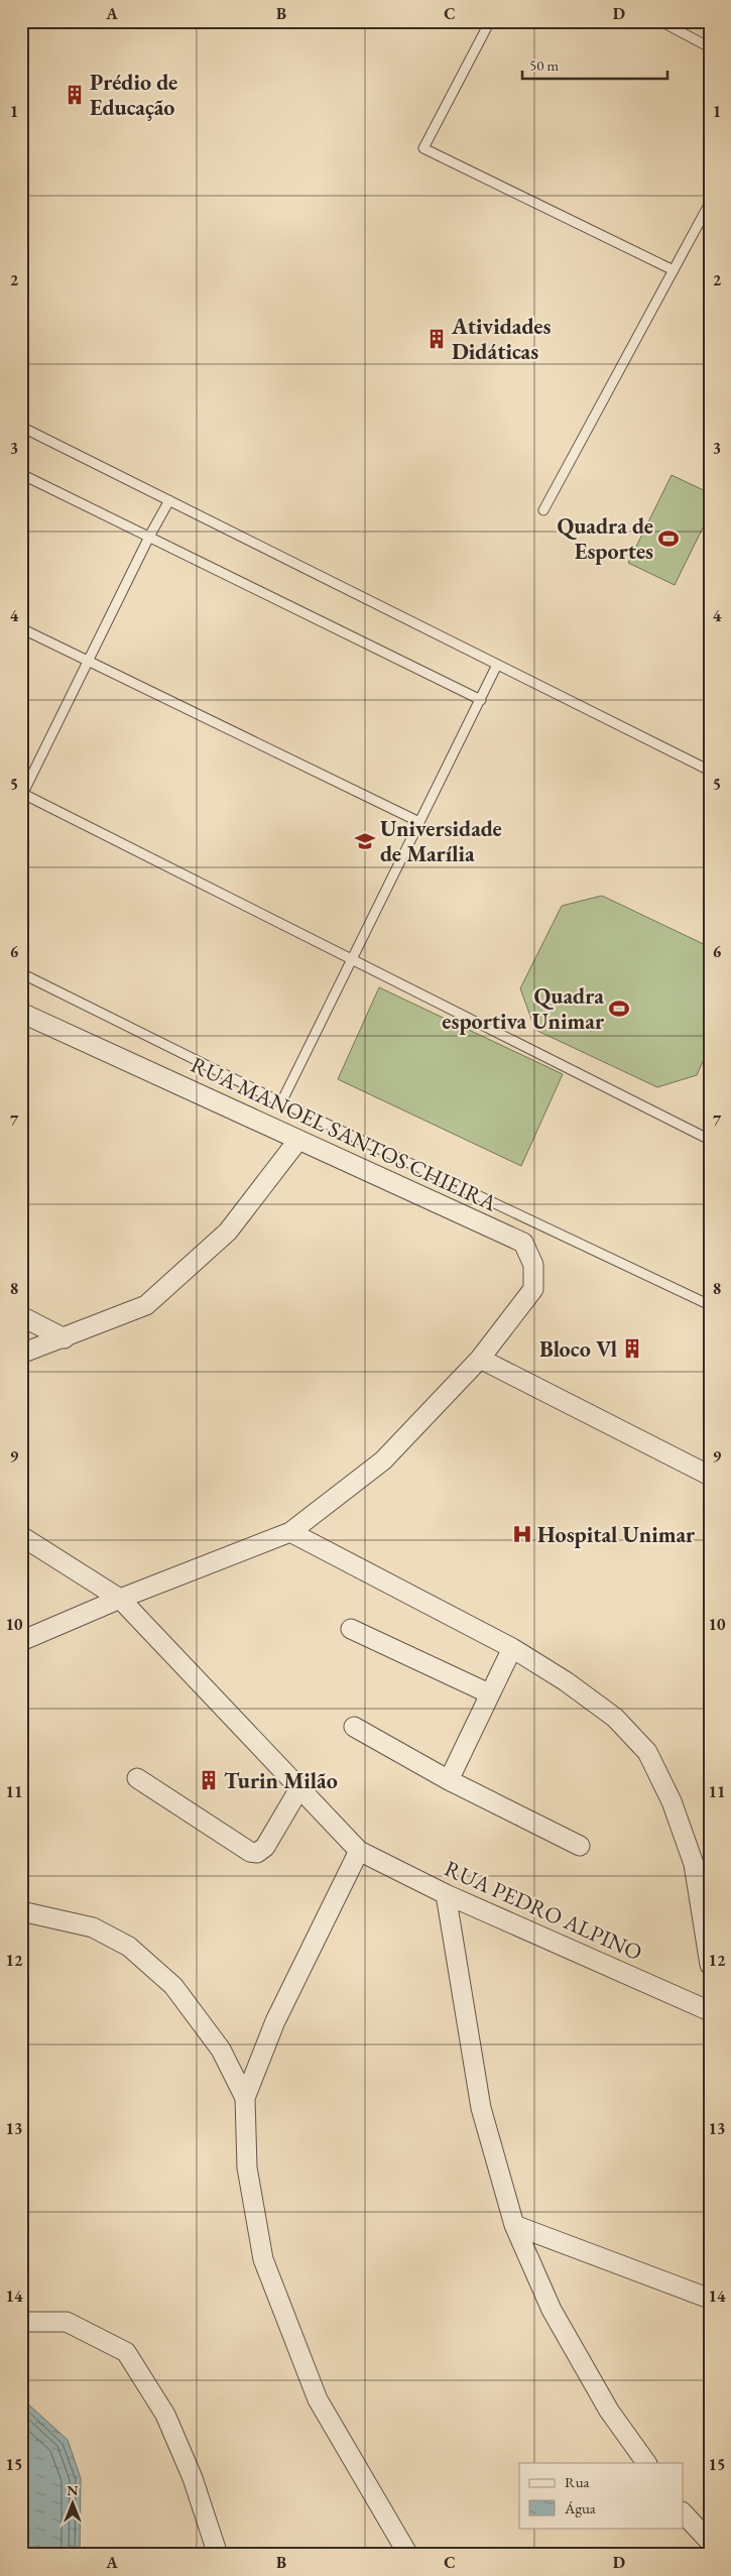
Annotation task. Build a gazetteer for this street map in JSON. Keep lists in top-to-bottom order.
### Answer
{
  "streets": {
    "street": ["RUA MANOEL SANTOS CHIEIRA", "RUA PEDRO ALPINO"]
  },
  "crossings": [
    ["RUA MANOEL SANTOS CHIEIRA", "RUA PEDRO ALPINO"]
  ],
  "places": {
    "building": [
      "Prédio de Educação",
      "Atividades Didáticas",
      "Bloco Vl",
      "Turin Milão"
    ],
    "sports": ["Quadra de Esportes", "Quadra esportiva Unimar"],
    "school or university": ["Universidade de Marília"],
    "hospital": ["Hospital Unimar"]
  },
  "legend": ["Rua", "Água"],
  "scale_bar": "50 m",
  "north": "top",
  "grid": {
    "columns": [
      "A",
      "B",
      "C",
      "D"
    ],
    "rows": [
      "1",
      "2",
      "3",
      "4",
      "5",
      "6",
      "7",
      "8",
      "9",
      "10",
      "11",
      "12",
      "13",
      "14",
      "15"
    ]
  }
}
